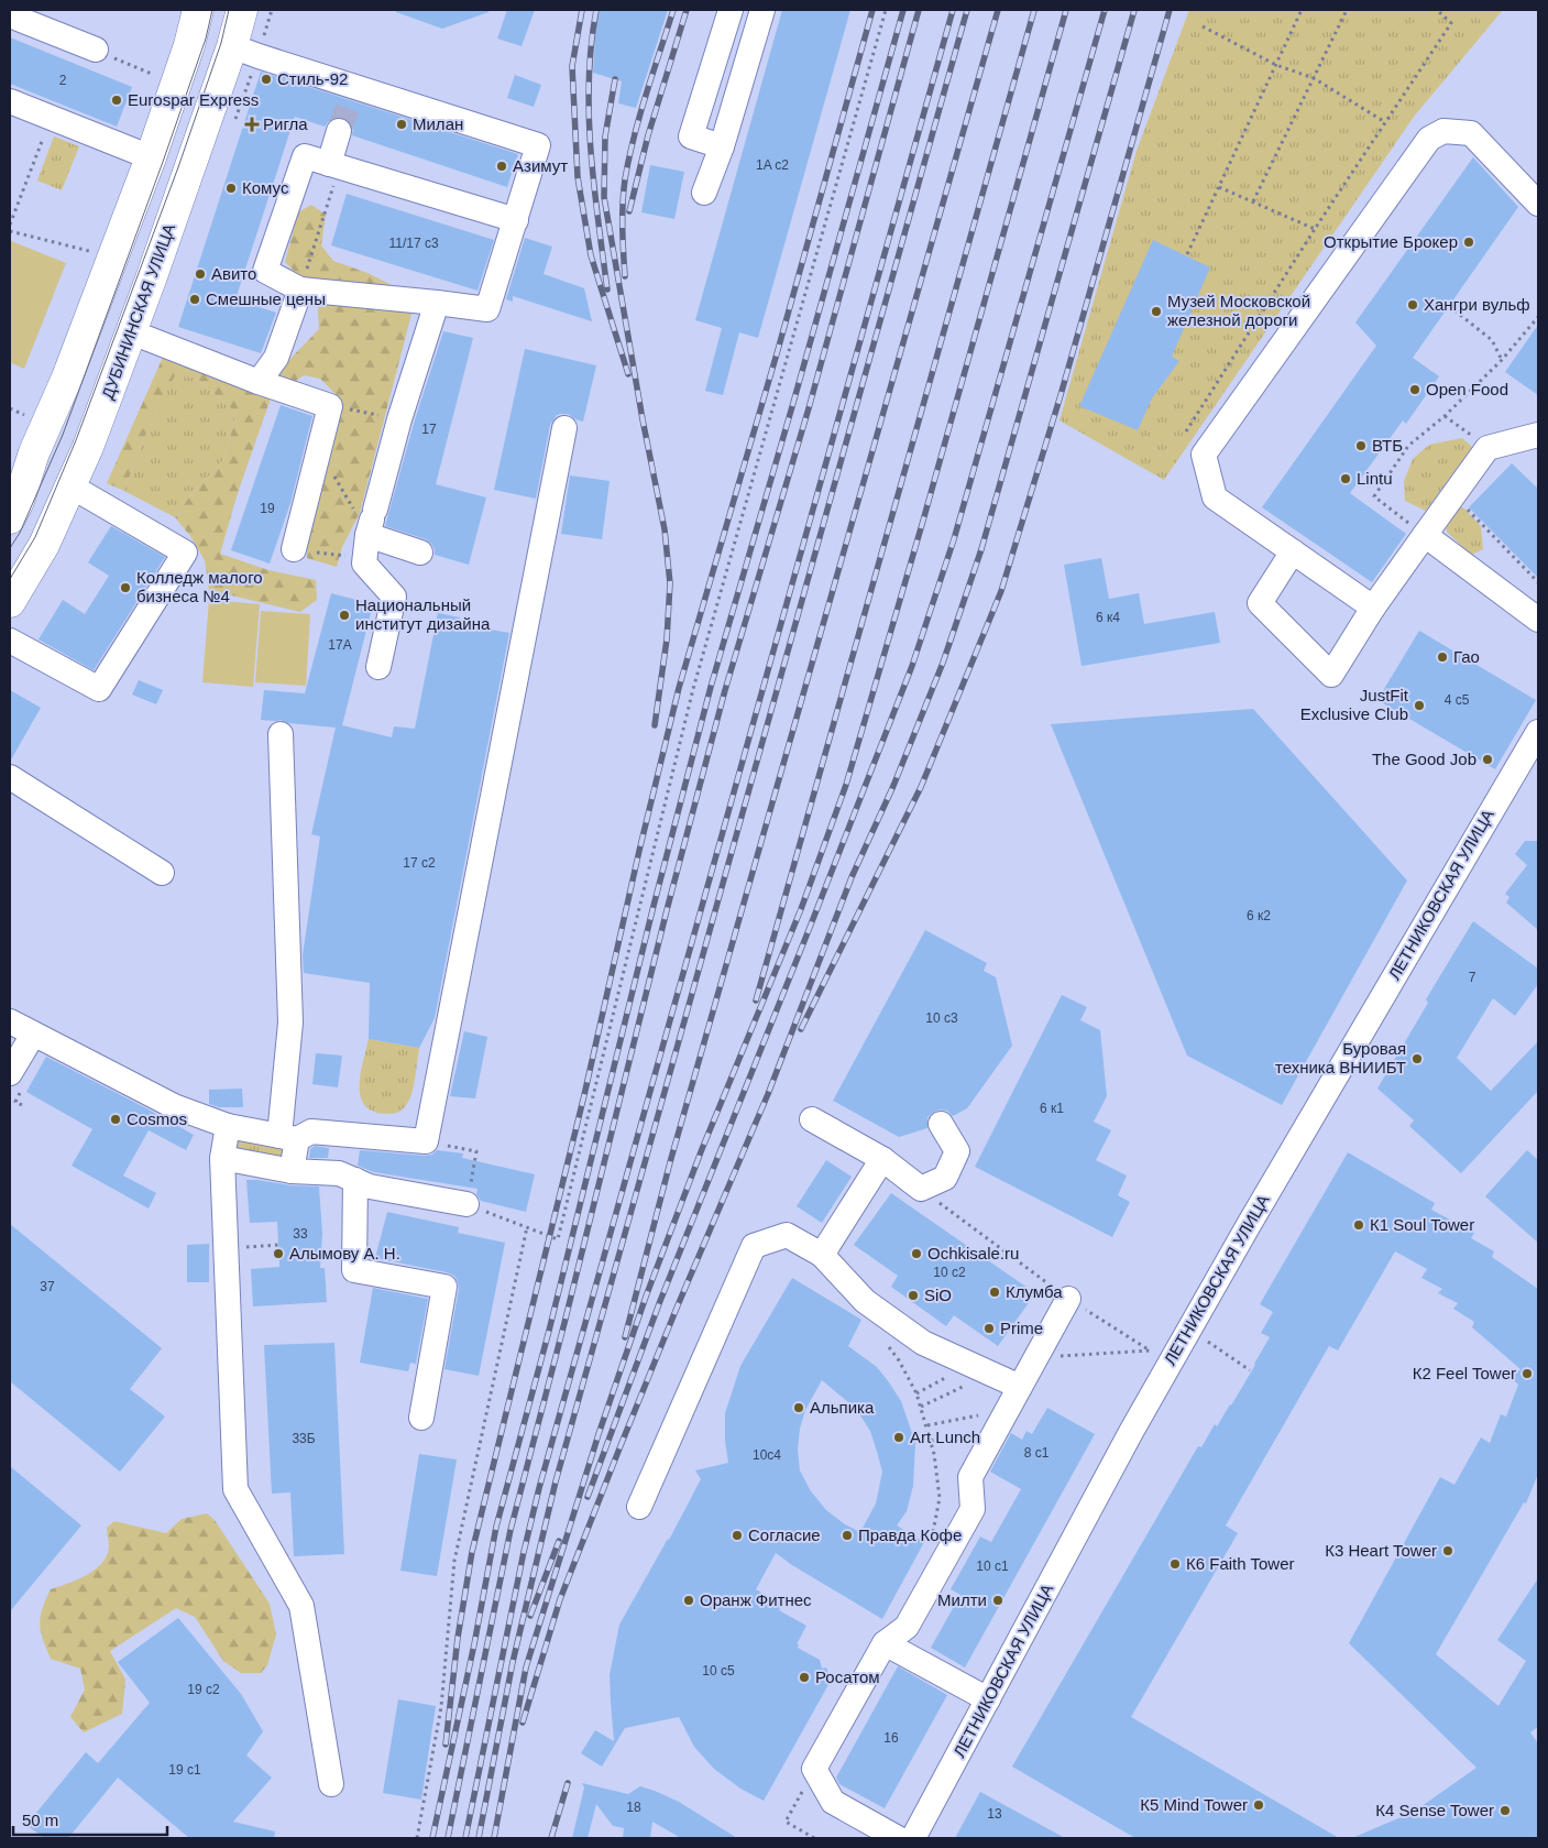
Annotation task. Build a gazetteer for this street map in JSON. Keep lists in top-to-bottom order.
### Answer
{
  "streets": {
    "main road": ["ДУБИНИНСКАЯ УЛИЦА"],
    "street": ["ЛЕТНИКОВСКАЯ УЛИЦА"]
  },
  "places": {
    "other": [
      "Стиль-92",
      "Eurospar Express",
      "Милан",
      "Азимут",
      "Комус",
      "Открытие Брокер",
      "Авито",
      "Смешные цены",
      "Хангри вульф",
      "Музей Московской железной дороги",
      "Open Food",
      "ВТБ",
      "Lintu",
      "Колледж малого бизнеса №4",
      "Национальный институт дизайна",
      "Гао",
      "JustFit Exclusive Club",
      "The Good Job",
      "Буровая техника ВНИИБТ",
      "Cosmos",
      "К1 Soul Tower",
      "Алымову А. Н.",
      "Ochkisale.ru",
      "Клумба",
      "SiO",
      "Prime",
      "К2 Feel Tower",
      "Альпика",
      "Art Lunch",
      "Согласие",
      "Правда Кофе",
      "К3 Heart Tower",
      "К6 Faith Tower",
      "Оранж Фитнес",
      "Милти",
      "Росатом",
      "К5 Mind Tower",
      "К4 Sense Tower"
    ],
    "health": ["Ригла"]
  },
  "house_numbers": [
    "2",
    "1A c2",
    "11/17 с3",
    "17",
    "19",
    "6 к4",
    "17А",
    "4 с5",
    "17 с2",
    "6 к2",
    "7",
    "10 с3",
    "6 к1",
    "33",
    "10 с2",
    "37",
    "33Б",
    "8 с1",
    "10с4",
    "10 с1",
    "10 с5",
    "19 с2",
    "16",
    "19 с1",
    "18",
    "13"
  ],
  "scale_bar": "50 m"
}
